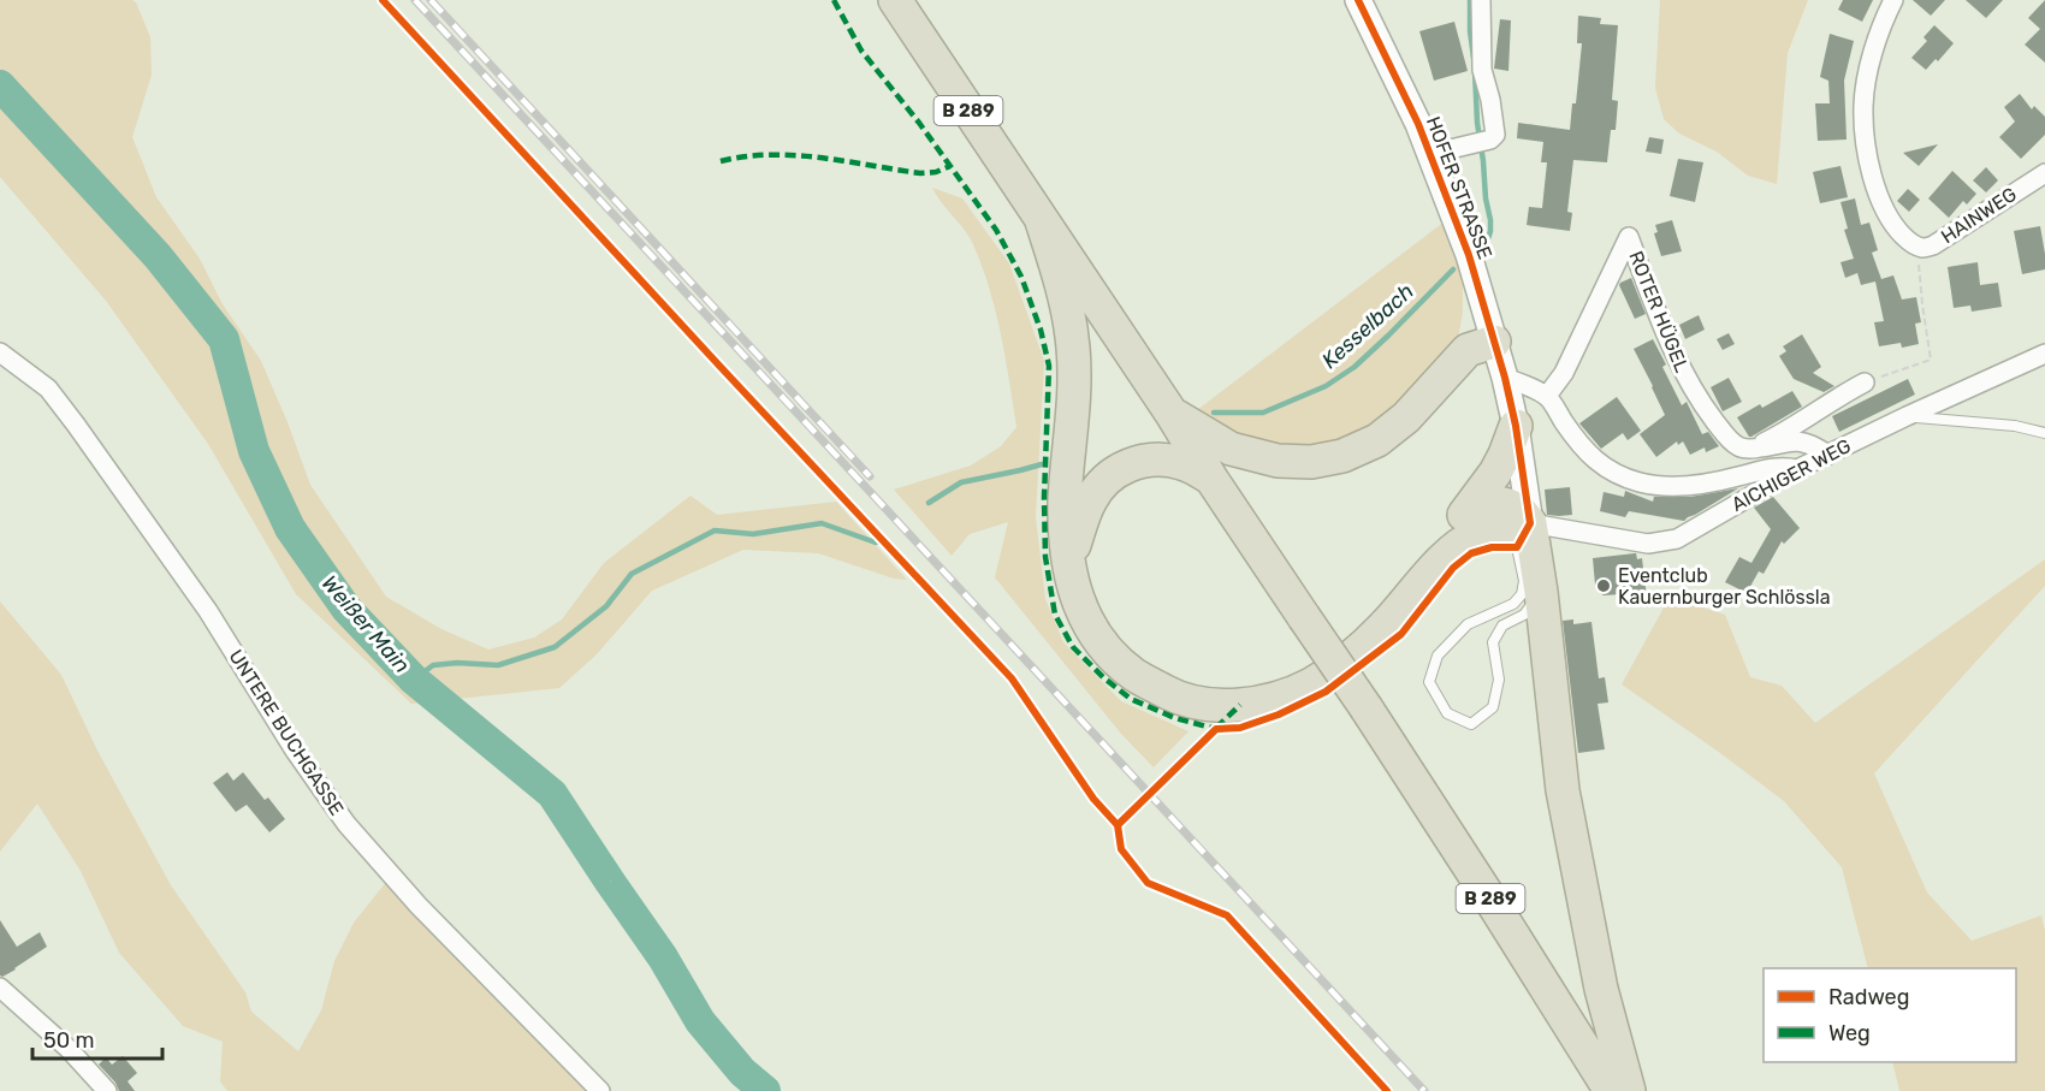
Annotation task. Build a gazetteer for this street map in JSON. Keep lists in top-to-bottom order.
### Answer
{
  "streets": {
    "highway": ["B 289"],
    "street": [
      "HOFER STRASSE",
      "HAINWEG",
      "ROTER HÜGEL",
      "AICHIGER WEG",
      "UNTERE BUCHGASSE"
    ]
  },
  "crossings": [
    ["HOFER STRASSE", "AICHIGER WEG"]
  ],
  "water": ["Kesselbach", "Weißer Main"],
  "places": ["Eventclub Kauernburger Schlössla"],
  "legend": ["Radweg", "Weg"],
  "scale_bar": "50 m"
}
